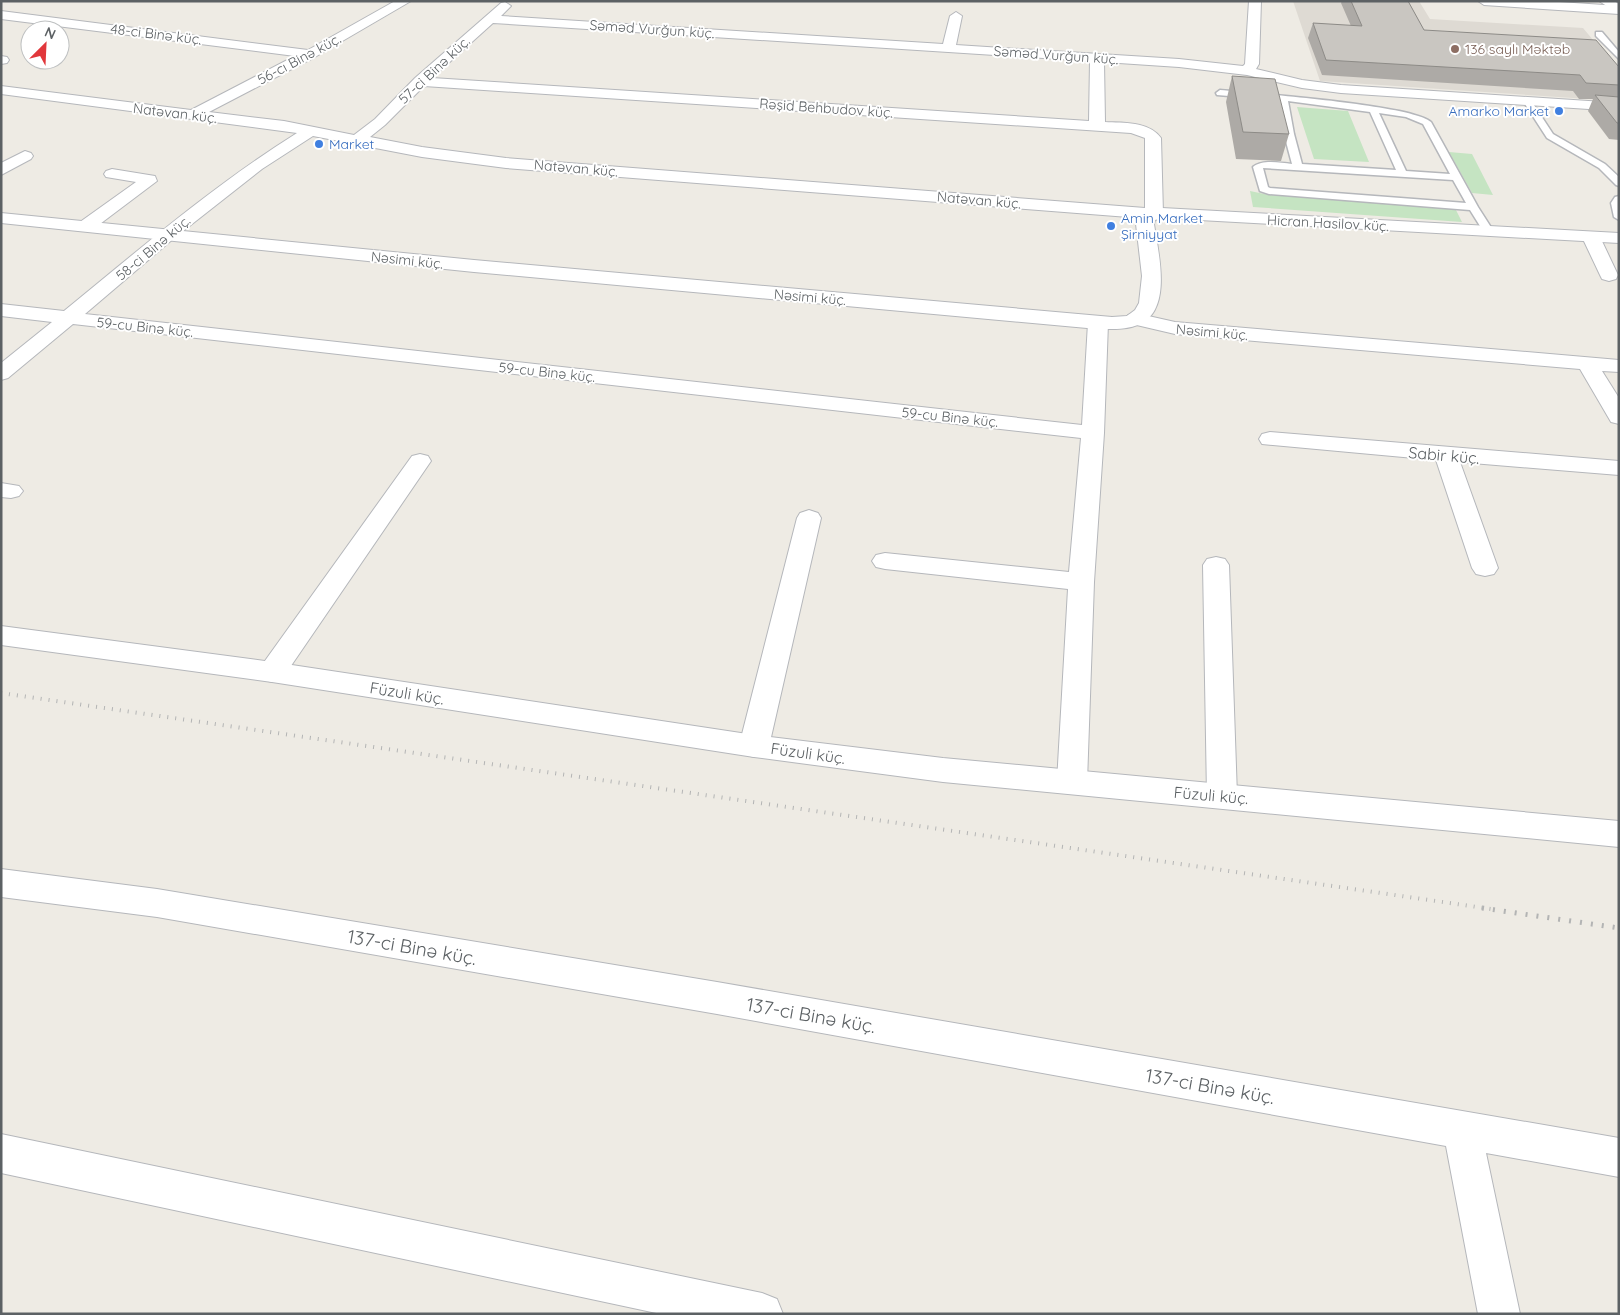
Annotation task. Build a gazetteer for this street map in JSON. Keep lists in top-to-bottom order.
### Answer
{
  "streets": {
    "street": [
      "Səməd Vurğun küç.",
      "48-ci Binə küç.",
      "56-cı Binə küç.",
      "57-ci Binə küç.",
      "Rəşid Behbudov küç.",
      "Natəvan küç.",
      "Hicran Hasilov küç.",
      "58-ci Binə küç.",
      "Nəsimi küç.",
      "59-cu Binə küç.",
      "Sabir küç.",
      "Füzuli küç.",
      "137-ci Binə küç."
    ]
  },
  "crossings": [
    ["Səməd Vurğun küç.", "57-ci Binə küç."],
    ["48-ci Binə küç.", "56-cı Binə küç."],
    ["56-cı Binə küç.", "Natəvan küç."],
    ["57-ci Binə küç.", "Rəşid Behbudov küç."],
    ["57-ci Binə küç.", "Natəvan küç."],
    ["Rəşid Behbudov küç.", "Natəvan küç."],
    ["Rəşid Behbudov küç.", "Hicran Hasilov küç."],
    ["Natəvan küç.", "Hicran Hasilov küç."],
    ["Natəvan küç.", "58-ci Binə küç."],
    ["58-ci Binə küç.", "Nəsimi küç."],
    ["58-ci Binə küç.", "59-cu Binə küç."]
  ],
  "places": [
    "136 saylı Məktəb",
    "Amarko Market",
    "Market",
    "Amin Market Şirniyyat"
  ],
  "north": "top right"
}
